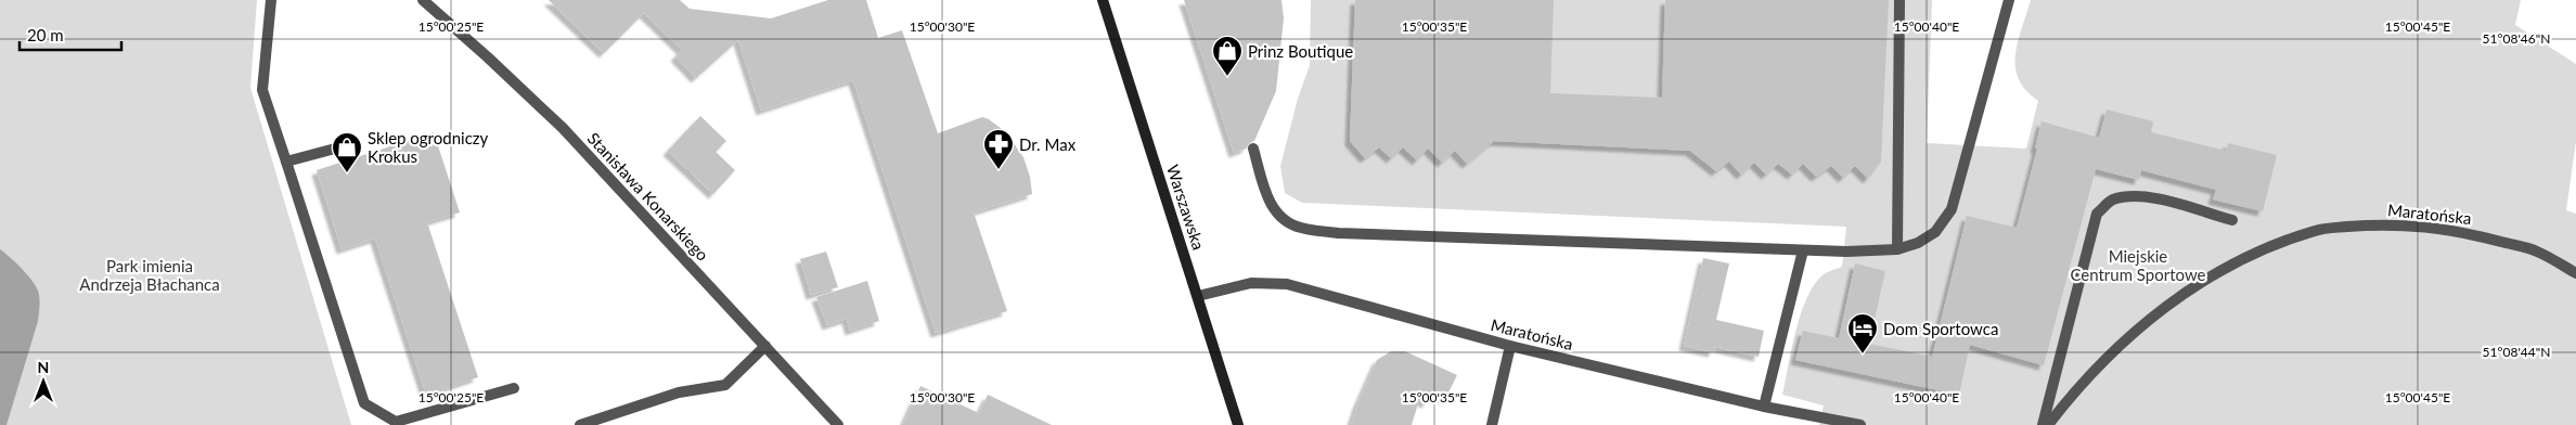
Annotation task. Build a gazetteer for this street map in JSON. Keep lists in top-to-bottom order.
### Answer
{
  "streets": {
    "main road": ["Warszawska"],
    "street": ["Stanisława Konarskiego", "Maratońska"]
  },
  "crossings": [
    ["Warszawska", "Maratońska"]
  ],
  "parks": ["Miejskie Centrum Sportowe", "Park imienia Andrzeja Błachanca"],
  "places": {
    "shop": ["Prinz Boutique", "Sklep ogrodniczy Krokus"],
    "pharmacy": ["Dr. Max"],
    "hotel": ["Dom Sportowca"]
  },
  "scale_bar": "20 m",
  "north": "top",
  "coordinates": [
    "15°00'25\"E",
    "15°00'30\"E",
    "15°00'35\"E",
    "15°00'40\"E",
    "15°00'45\"E",
    "51°08'46\"N",
    "51°08'44\"N"
  ]
}
